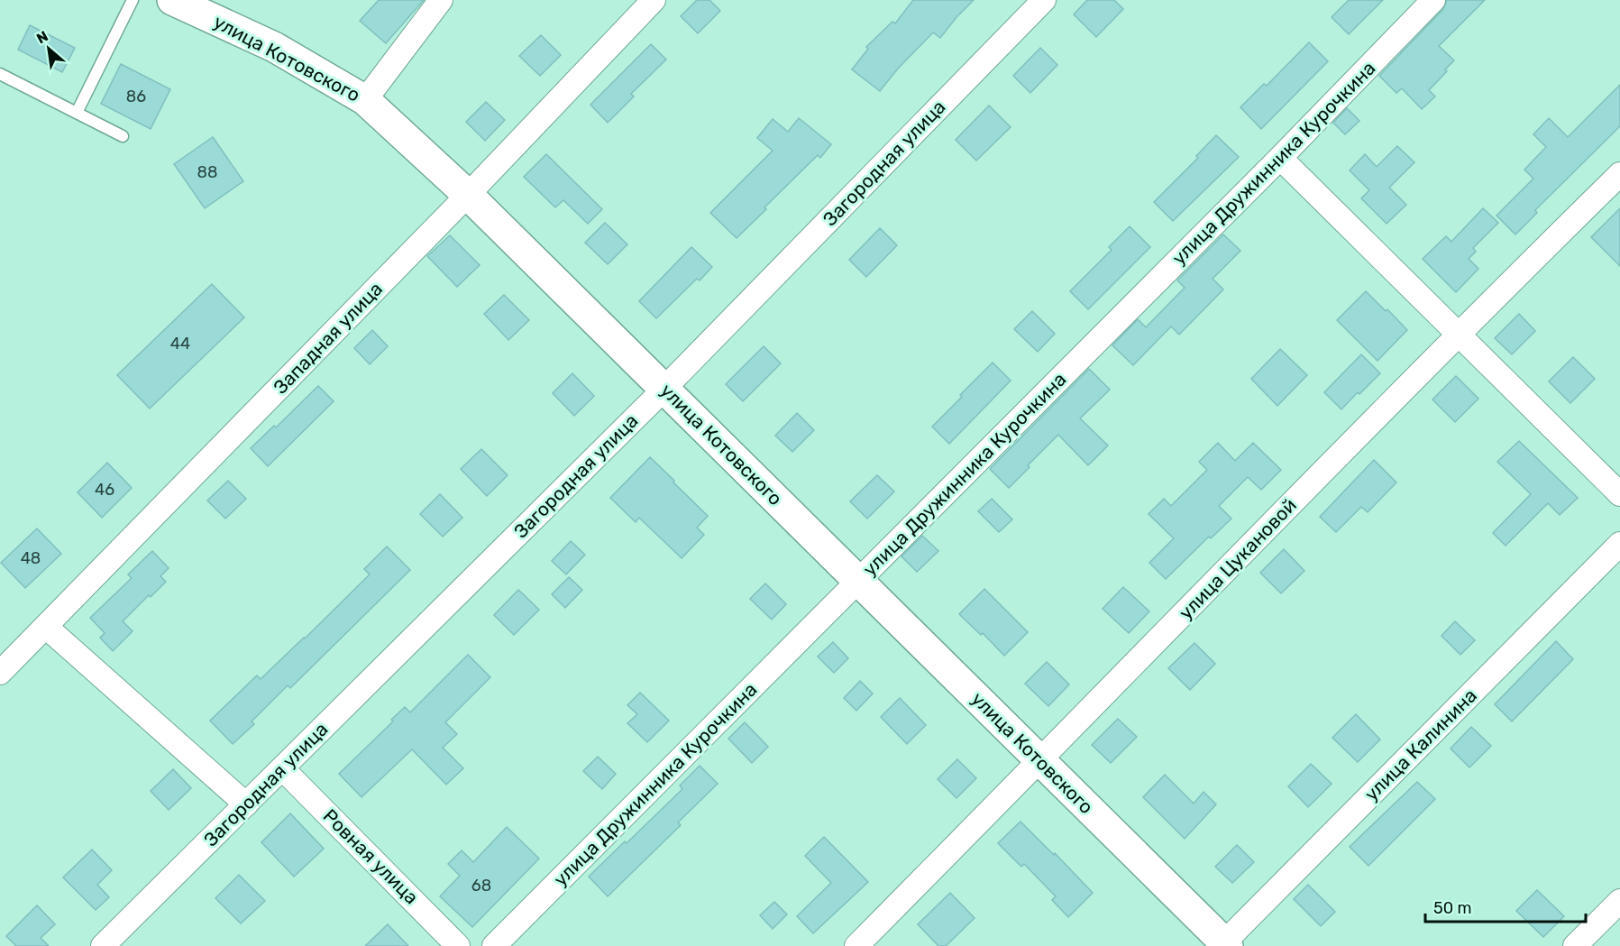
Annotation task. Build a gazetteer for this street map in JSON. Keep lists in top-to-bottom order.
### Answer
{
  "streets": {
    "street": [
      "улица Котовского",
      "Загородная улица",
      "улица Дружинника Курочкина",
      "Западная улица",
      "улица Цукановой",
      "улица Калинина",
      "Ровная улица"
    ]
  },
  "crossings": [
    ["улица Котовского", "Загородная улица"],
    ["улица Котовского", "улица Дружинника Курочкина"],
    ["улица Котовского", "Западная улица"],
    ["улица Котовского", "улица Цукановой"],
    ["улица Котовского", "улица Калинина"],
    ["Загородная улица", "Ровная улица"]
  ],
  "house_numbers": [
    "86",
    "88",
    "44",
    "46",
    "48",
    "68"
  ],
  "scale_bar": "50 m",
  "north": "top left"
}
